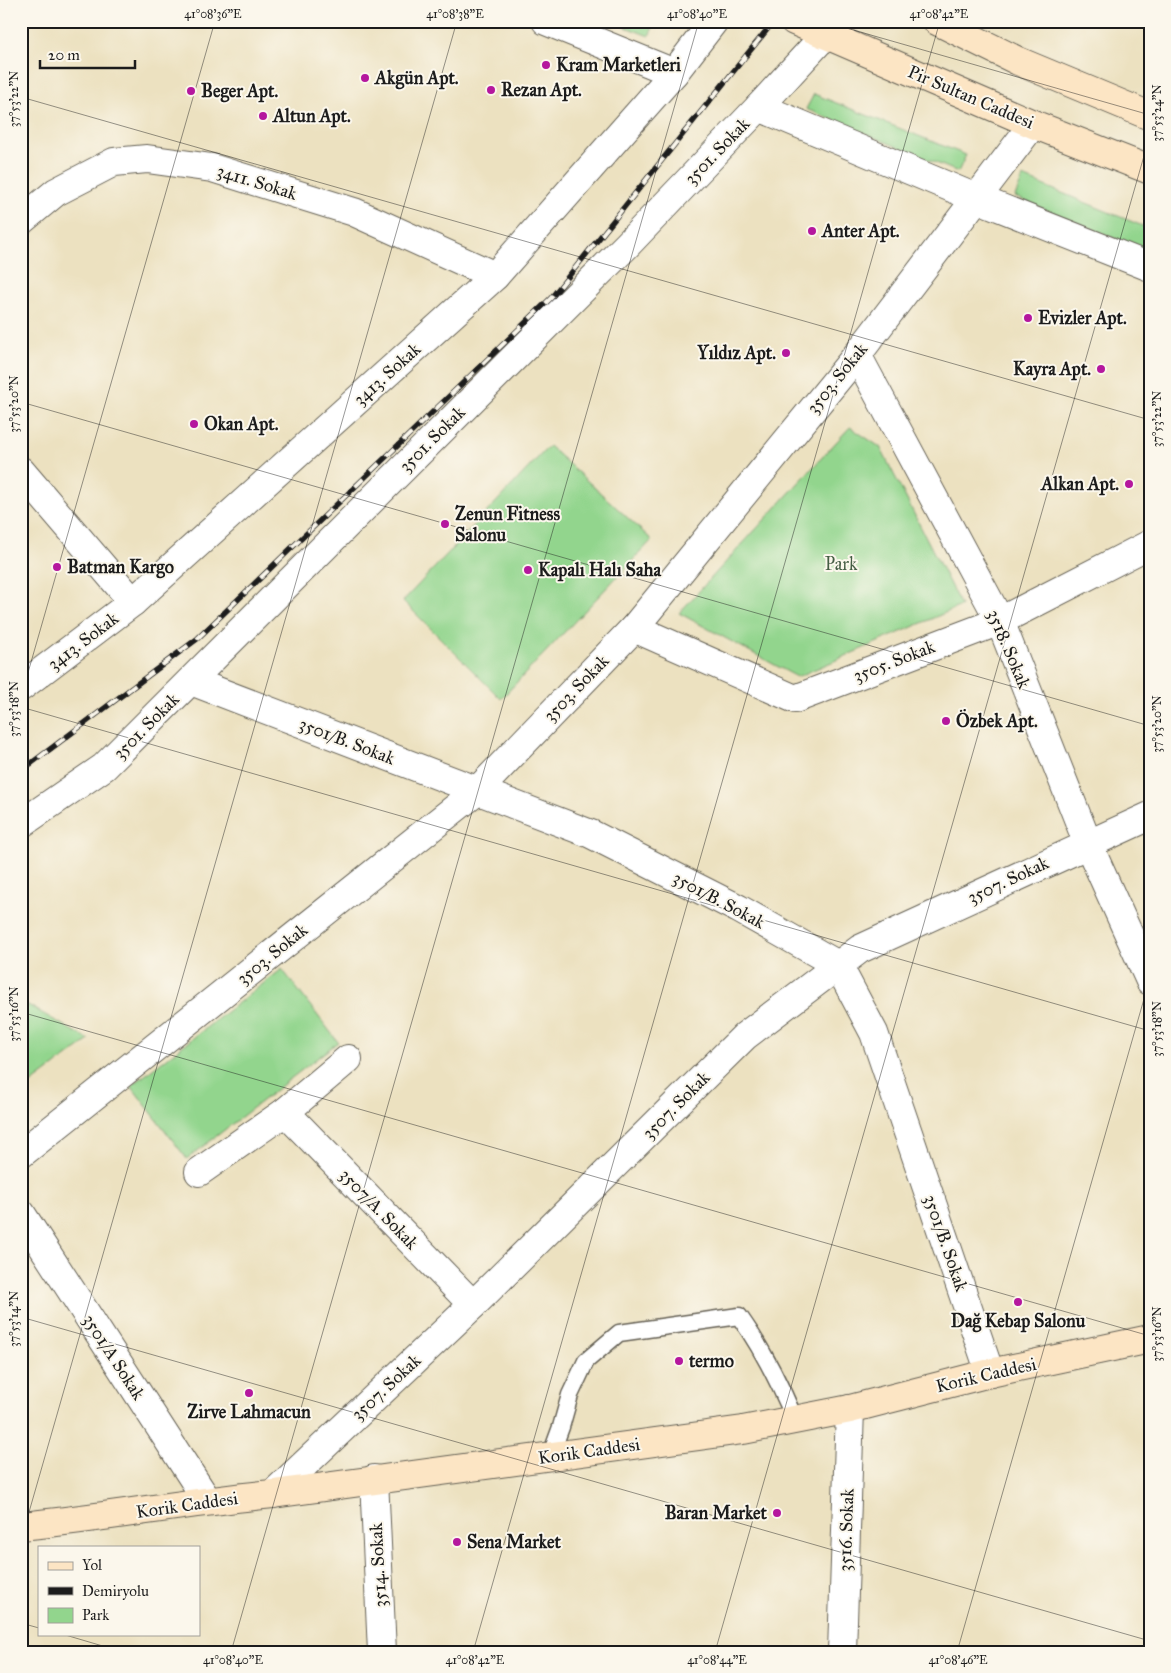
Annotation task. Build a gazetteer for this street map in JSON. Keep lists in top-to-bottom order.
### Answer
{
  "streets": {
    "main road": ["Pir Sultan Caddesi", "Korik Caddesi"],
    "street": [
      "3501. Sokak",
      "3411. Sokak",
      "3413. Sokak",
      "3503. Sokak",
      "3518. Sokak",
      "3505. Sokak",
      "3501/B. Sokak",
      "3507. Sokak",
      "3507/A. Sokak",
      "3501/A Sokak",
      "3516. Sokak",
      "3514. Sokak"
    ]
  },
  "crossings": [
    ["Pir Sultan Caddesi", "3501. Sokak"],
    ["Pir Sultan Caddesi", "3503. Sokak"],
    ["3501. Sokak", "3501/B. Sokak"],
    ["3411. Sokak", "3413. Sokak"],
    ["3503. Sokak", "3518. Sokak"],
    ["3503. Sokak", "3505. Sokak"],
    ["3503. Sokak", "3501/B. Sokak"],
    ["3518. Sokak", "3505. Sokak"],
    ["3518. Sokak", "3507. Sokak"],
    ["3501/B. Sokak", "3507. Sokak"],
    ["3501/B. Sokak", "Korik Caddesi"],
    ["3507. Sokak", "3507/A. Sokak"],
    ["3507. Sokak", "Korik Caddesi"],
    ["3501/A Sokak", "Korik Caddesi"],
    ["Korik Caddesi", "3516. Sokak"],
    ["Korik Caddesi", "3514. Sokak"]
  ],
  "parks": ["Park"],
  "places": [
    "Kram Marketleri",
    "Akgün Apt.",
    "Rezan Apt.",
    "Beger Apt.",
    "Altun Apt.",
    "Anter Apt.",
    "Evizler Apt.",
    "Yıldız Apt.",
    "Kayra Apt.",
    "Okan Apt.",
    "Alkan Apt.",
    "Zenun Fitness Salonu",
    "Batman Kargo",
    "Kapalı Halı Saha",
    "Özbek Apt.",
    "Dağ Kebap Salonu",
    "termo",
    "Zirve Lahmacun",
    "Baran Market",
    "Sena Market"
  ],
  "legend": ["Yol", "Demiryolu", "Park"],
  "scale_bar": "20 m",
  "coordinates": [
    "41°08'36\"E",
    "41°08'38\"E",
    "41°08'40\"E",
    "41°08'42\"E",
    "37°53'22\"N",
    "37°53'24\"N",
    "37°53'20\"N",
    "37°53'18\"N",
    "37°53'16\"N",
    "37°53'14\"N",
    "41°08'44\"E",
    "41°08'46\"E"
  ]
}
